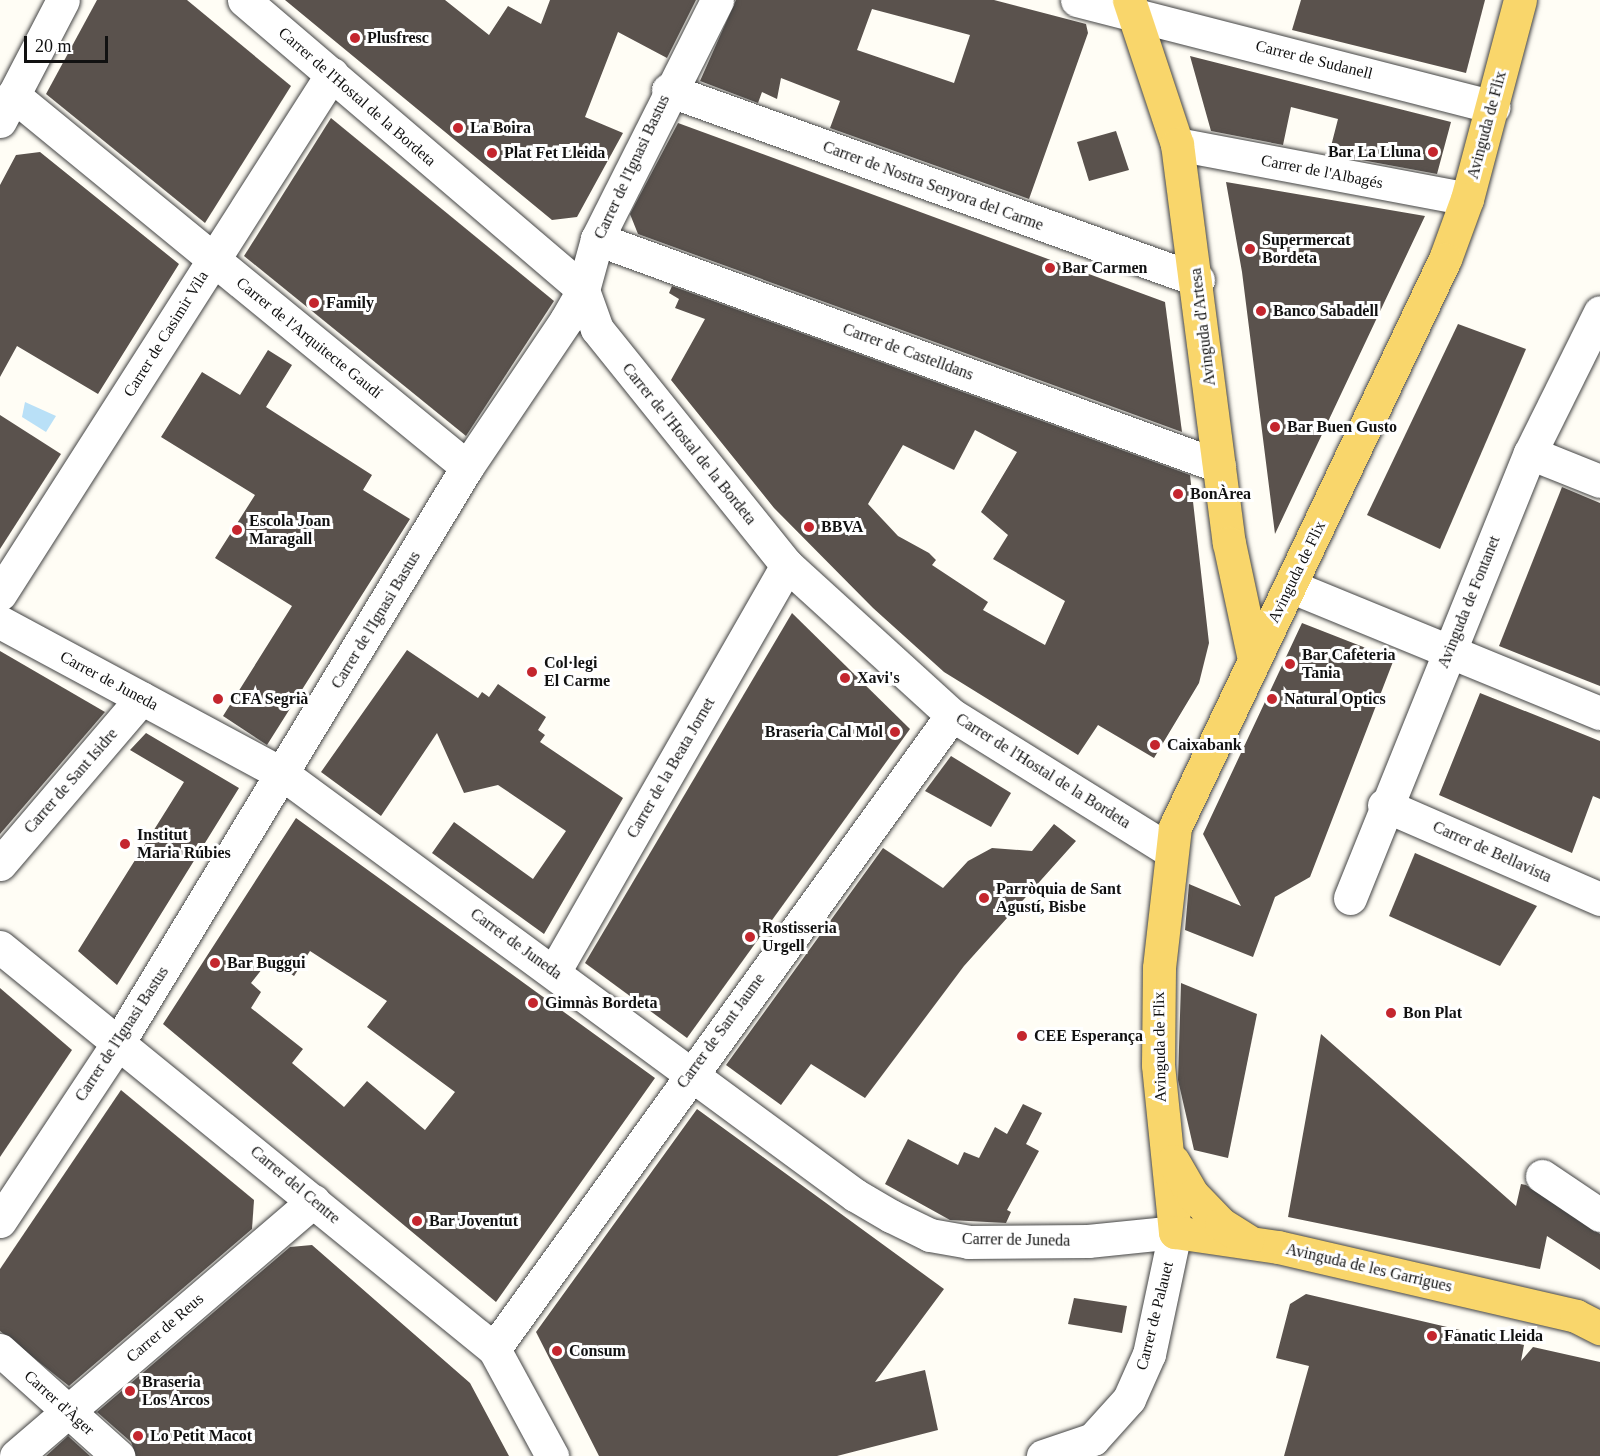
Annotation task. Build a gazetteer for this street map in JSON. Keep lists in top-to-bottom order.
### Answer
{
  "streets": {
    "main road": ["Avinguda de Flix", "Avinguda d'Artesa", "Avinguda de les Garrigues"],
    "street": [
      "Carrer de Sudanell",
      "Carrer de l'Hostal de la Bordeta",
      "Carrer de l'Ignasi Bastus",
      "Carrer de l'Albagés",
      "Carrer de Nostra Senyora del Carme",
      "Carrer de Casimir Vila",
      "Carrer de l'Arquitecte Gaudí",
      "Carrer de Castelldans",
      "Avinguda de Fontanet",
      "Carrer de Juneda",
      "Carrer de la Beata Jornet",
      "Carrer de Sant Isidre",
      "Carrer de Bellavista",
      "Carrer de Sant Jaume",
      "Carrer del Centre",
      "Carrer de Palauet",
      "Carrer de Reus",
      "Carrer d'Àger"
    ]
  },
  "crossings": [
    ["Carrer de Sudanell", "Avinguda de Flix"],
    ["Carrer de Sudanell", "Avinguda d'Artesa"],
    ["Carrer de l'Hostal de la Bordeta", "Avinguda de Flix"],
    ["Carrer de l'Hostal de la Bordeta", "Carrer de l'Ignasi Bastus"],
    ["Carrer de l'Hostal de la Bordeta", "Carrer de Casimir Vila"],
    ["Carrer de l'Hostal de la Bordeta", "Carrer de la Beata Jornet"],
    ["Carrer de l'Hostal de la Bordeta", "Carrer de Sant Jaume"],
    ["Avinguda de Flix", "Carrer de l'Albagés"],
    ["Avinguda de Flix", "Avinguda d'Artesa"],
    ["Avinguda de Flix", "Carrer de Juneda"],
    ["Avinguda de Flix", "Avinguda de les Garrigues"],
    ["Avinguda de Flix", "Carrer de Palauet"],
    ["Carrer de l'Ignasi Bastus", "Carrer de Nostra Senyora del Carme"],
    ["Carrer de l'Ignasi Bastus", "Carrer de l'Arquitecte Gaudí"],
    ["Carrer de l'Ignasi Bastus", "Carrer de Castelldans"],
    ["Carrer de l'Ignasi Bastus", "Carrer de Juneda"],
    ["Carrer de l'Ignasi Bastus", "Carrer del Centre"],
    ["Carrer de l'Albagés", "Avinguda d'Artesa"],
    ["Carrer de Nostra Senyora del Carme", "Avinguda d'Artesa"],
    ["Avinguda d'Artesa", "Carrer de Castelldans"],
    ["Carrer de Casimir Vila", "Carrer de l'Arquitecte Gaudí"],
    ["Avinguda de Fontanet", "Carrer de Bellavista"],
    ["Carrer de Juneda", "Carrer de la Beata Jornet"],
    ["Carrer de Juneda", "Carrer de Sant Isidre"],
    ["Carrer de Juneda", "Carrer de Sant Jaume"],
    ["Carrer de Juneda", "Carrer de Palauet"],
    ["Carrer de Sant Jaume", "Carrer del Centre"],
    ["Carrer del Centre", "Carrer de Reus"],
    ["Carrer de Reus", "Carrer d'Àger"]
  ],
  "places": [
    "Plusfresc",
    "La Boira",
    "Bar La Lluna",
    "Plat Fet Lleida",
    "Supermercat Bordeta",
    "Bar Carmen",
    "Family",
    "Banco Sabadell",
    "Bar Buen Gusto",
    "BonÀrea",
    "BBVA",
    "Escola Joan Maragall",
    "Bar Cafeteria Tania",
    "Col·legi El Carme",
    "Xavi's",
    "CFA Segrià",
    "Natural Optics",
    "Braseria Cal Mol",
    "Caixabank",
    "Institut Maria Rúbies",
    "Parròquia de Sant Agustí, Bisbe",
    "Rostisseria Urgell",
    "Bar Buggui",
    "Gimnàs Bordeta",
    "Bon Plat",
    "CEE Esperança",
    "Bar Joventut",
    "Fanatic Lleida",
    "Consum",
    "Braseria Los Arcos",
    "Lo Petit Macot"
  ],
  "scale_bar": "20 m"
}
